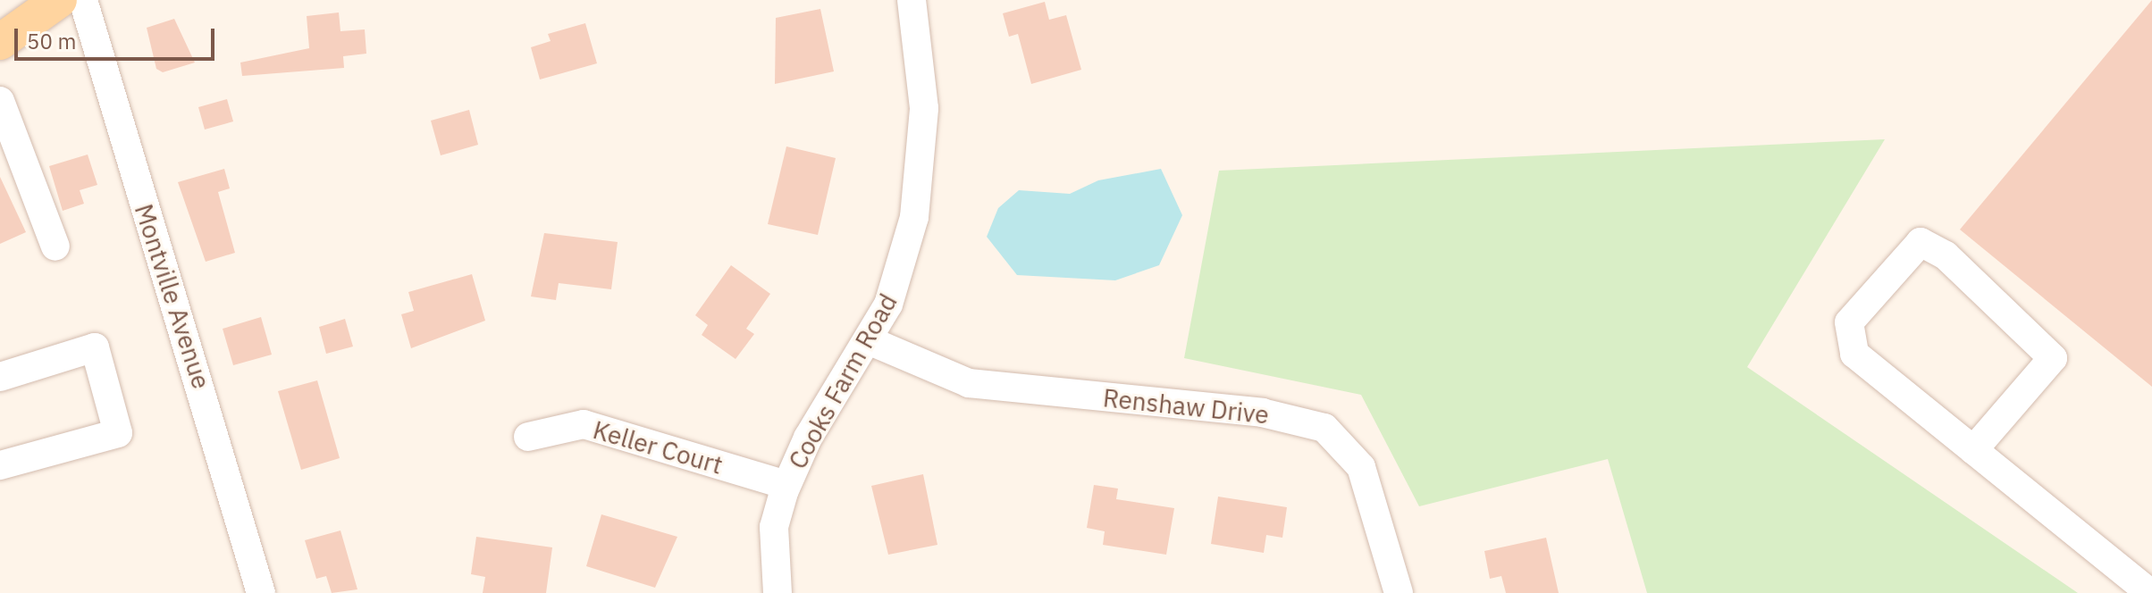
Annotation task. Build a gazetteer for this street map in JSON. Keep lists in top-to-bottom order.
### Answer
{
  "streets": {
    "street": [
      "Montville Avenue",
      "Cooks Farm Road",
      "Renshaw Drive",
      "Keller Court"
    ]
  },
  "crossings": [
    ["Cooks Farm Road", "Renshaw Drive"],
    ["Cooks Farm Road", "Keller Court"]
  ],
  "scale_bar": "50 m"
}
